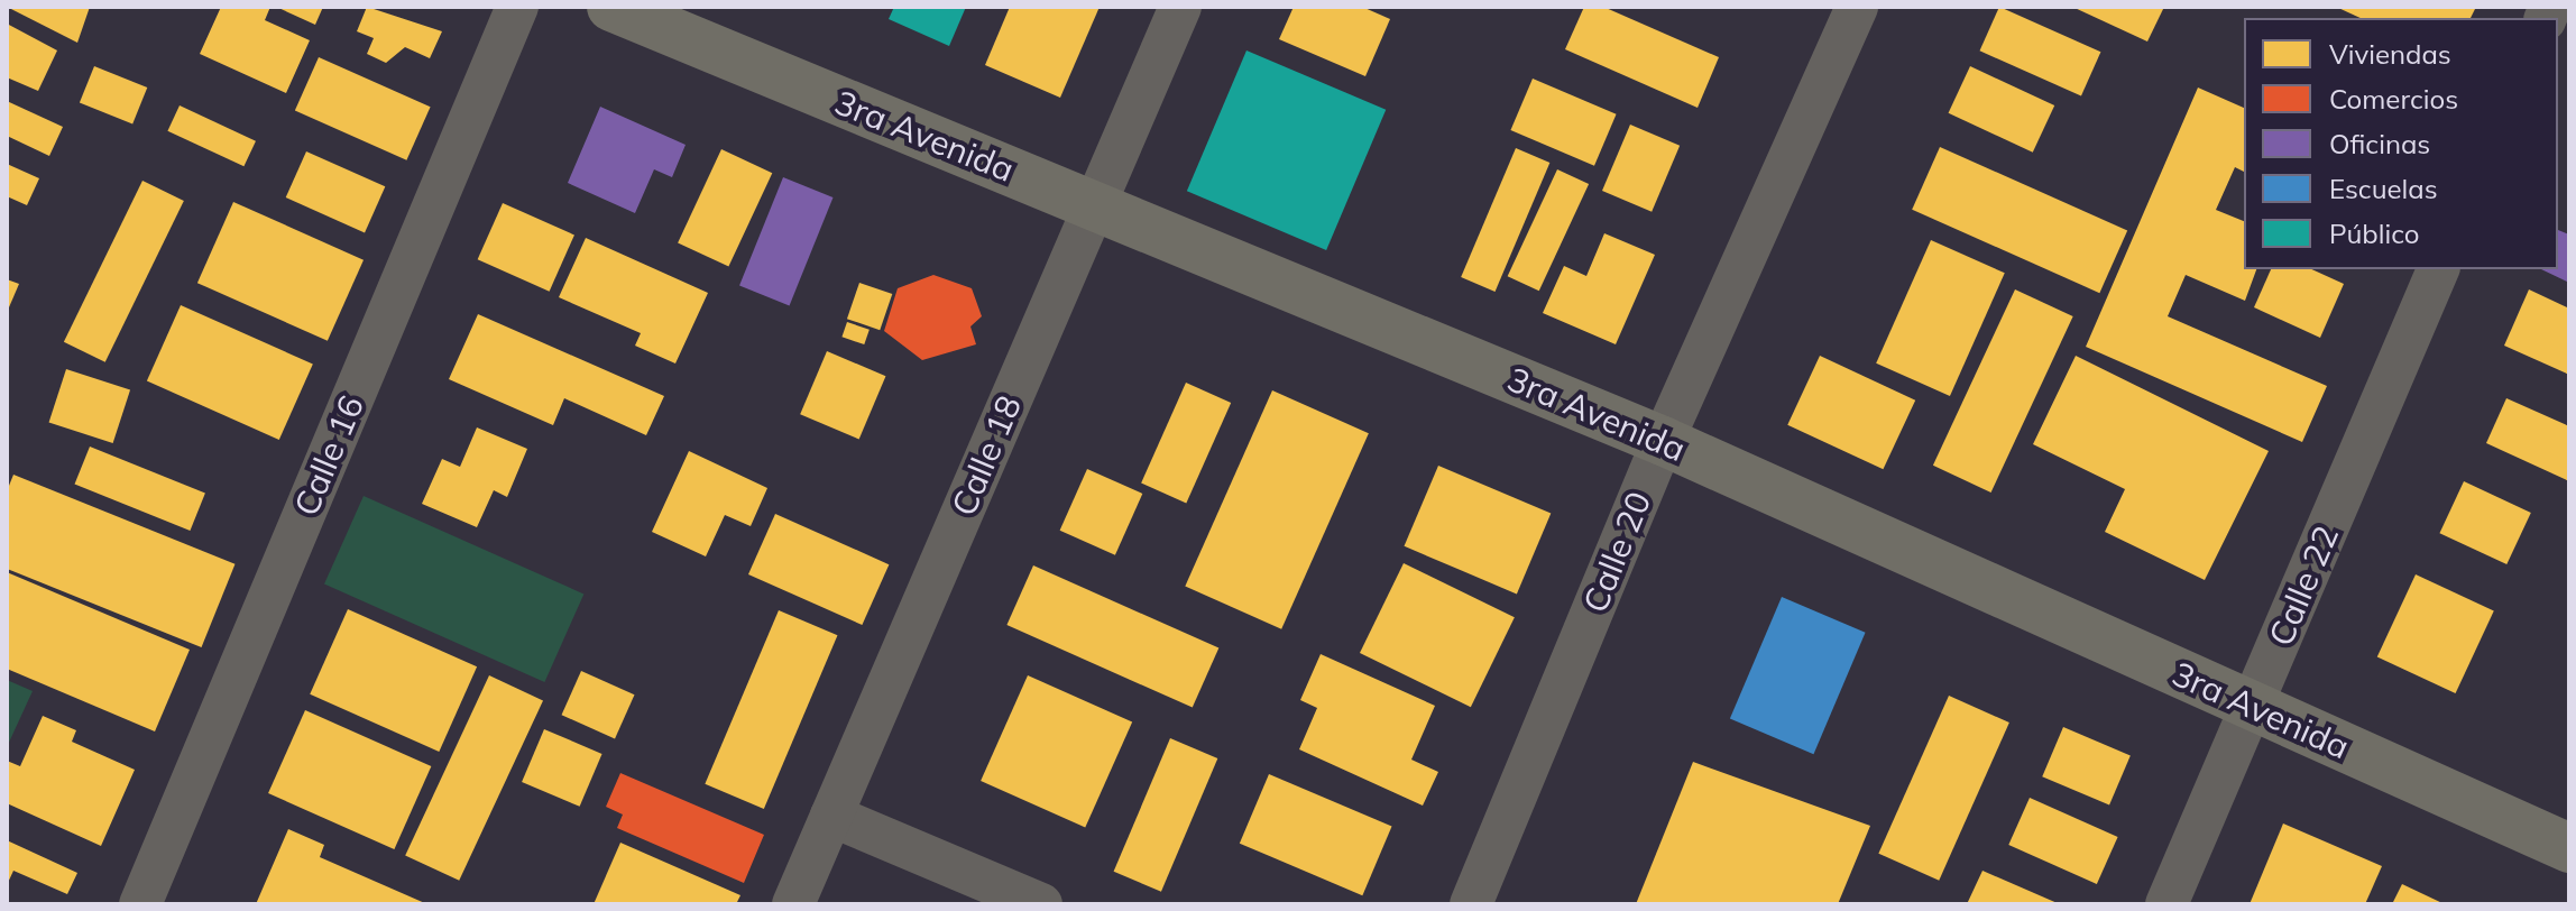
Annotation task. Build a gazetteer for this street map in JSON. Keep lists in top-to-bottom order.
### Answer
{
  "streets": {
    "main road": ["3ra Avenida"],
    "street": [
      "Calle 16",
      "Calle 18",
      "Calle 20",
      "Calle 22"
    ]
  },
  "crossings": [
    ["3ra Avenida", "Calle 18"],
    ["3ra Avenida", "Calle 20"],
    ["3ra Avenida", "Calle 22"]
  ],
  "legend": [
    "Viviendas",
    "Comercios",
    "Oficinas",
    "Escuelas",
    "Público"
  ]
}
